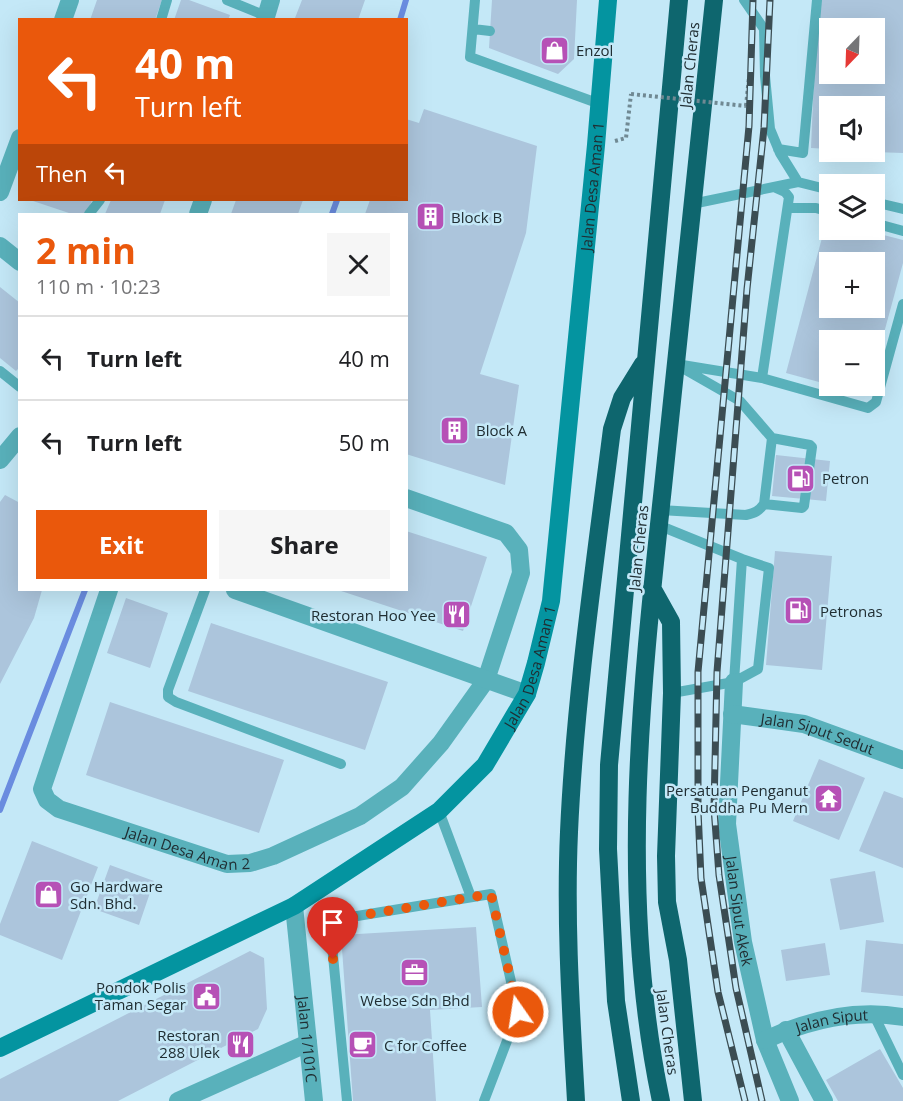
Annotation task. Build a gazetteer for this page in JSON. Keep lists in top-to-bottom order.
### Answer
{
  "streets": {
    "highway": ["Jalan Cheras"],
    "street": [
      "Jalan Desa Aman 1",
      "Jalan Siput Sedut",
      "Jalan Desa Aman 2",
      "Jalan Siput Akek",
      "Jalan Siput",
      "Jalan 1/101C"
    ]
  },
  "crossings": [
    ["Jalan Desa Aman 1", "Jalan 1/101C"],
    ["Jalan Siput Sedut", "Jalan Siput Akek"],
    ["Jalan Siput Akek", "Jalan Siput"]
  ],
  "places": {
    "shop": ["Enzol", "Go Hardware Sdn. Bhd."],
    "building": ["Block B", "Block A"],
    "fuel station": ["Petron", "Petronas"],
    "restaurant": ["Restoran Hoo Yee", "Restoran 288 Ulek"],
    "temple": ["Persatuan Penganut Buddha Pu Mern"],
    "office": ["Webse Sdn Bhd"],
    "public building": ["Pondok Polis Taman Segar"],
    "cafe": ["C for Coffee"]
  },
  "north": "bottom left",
  "page": {
    "map_buttons": ["+", "−"],
    "turn": ["40 m", "Turn left"],
    "then": "Then",
    "heading": ["2 min", "110 m · 10:23"],
    "list": [
      {
        "name": "Turn left",
        "value": "40 m"
      },
      {
        "name": "Turn left",
        "value": "50 m"
      }
    ],
    "buttons": ["Exit", "Share"]
  }
}
